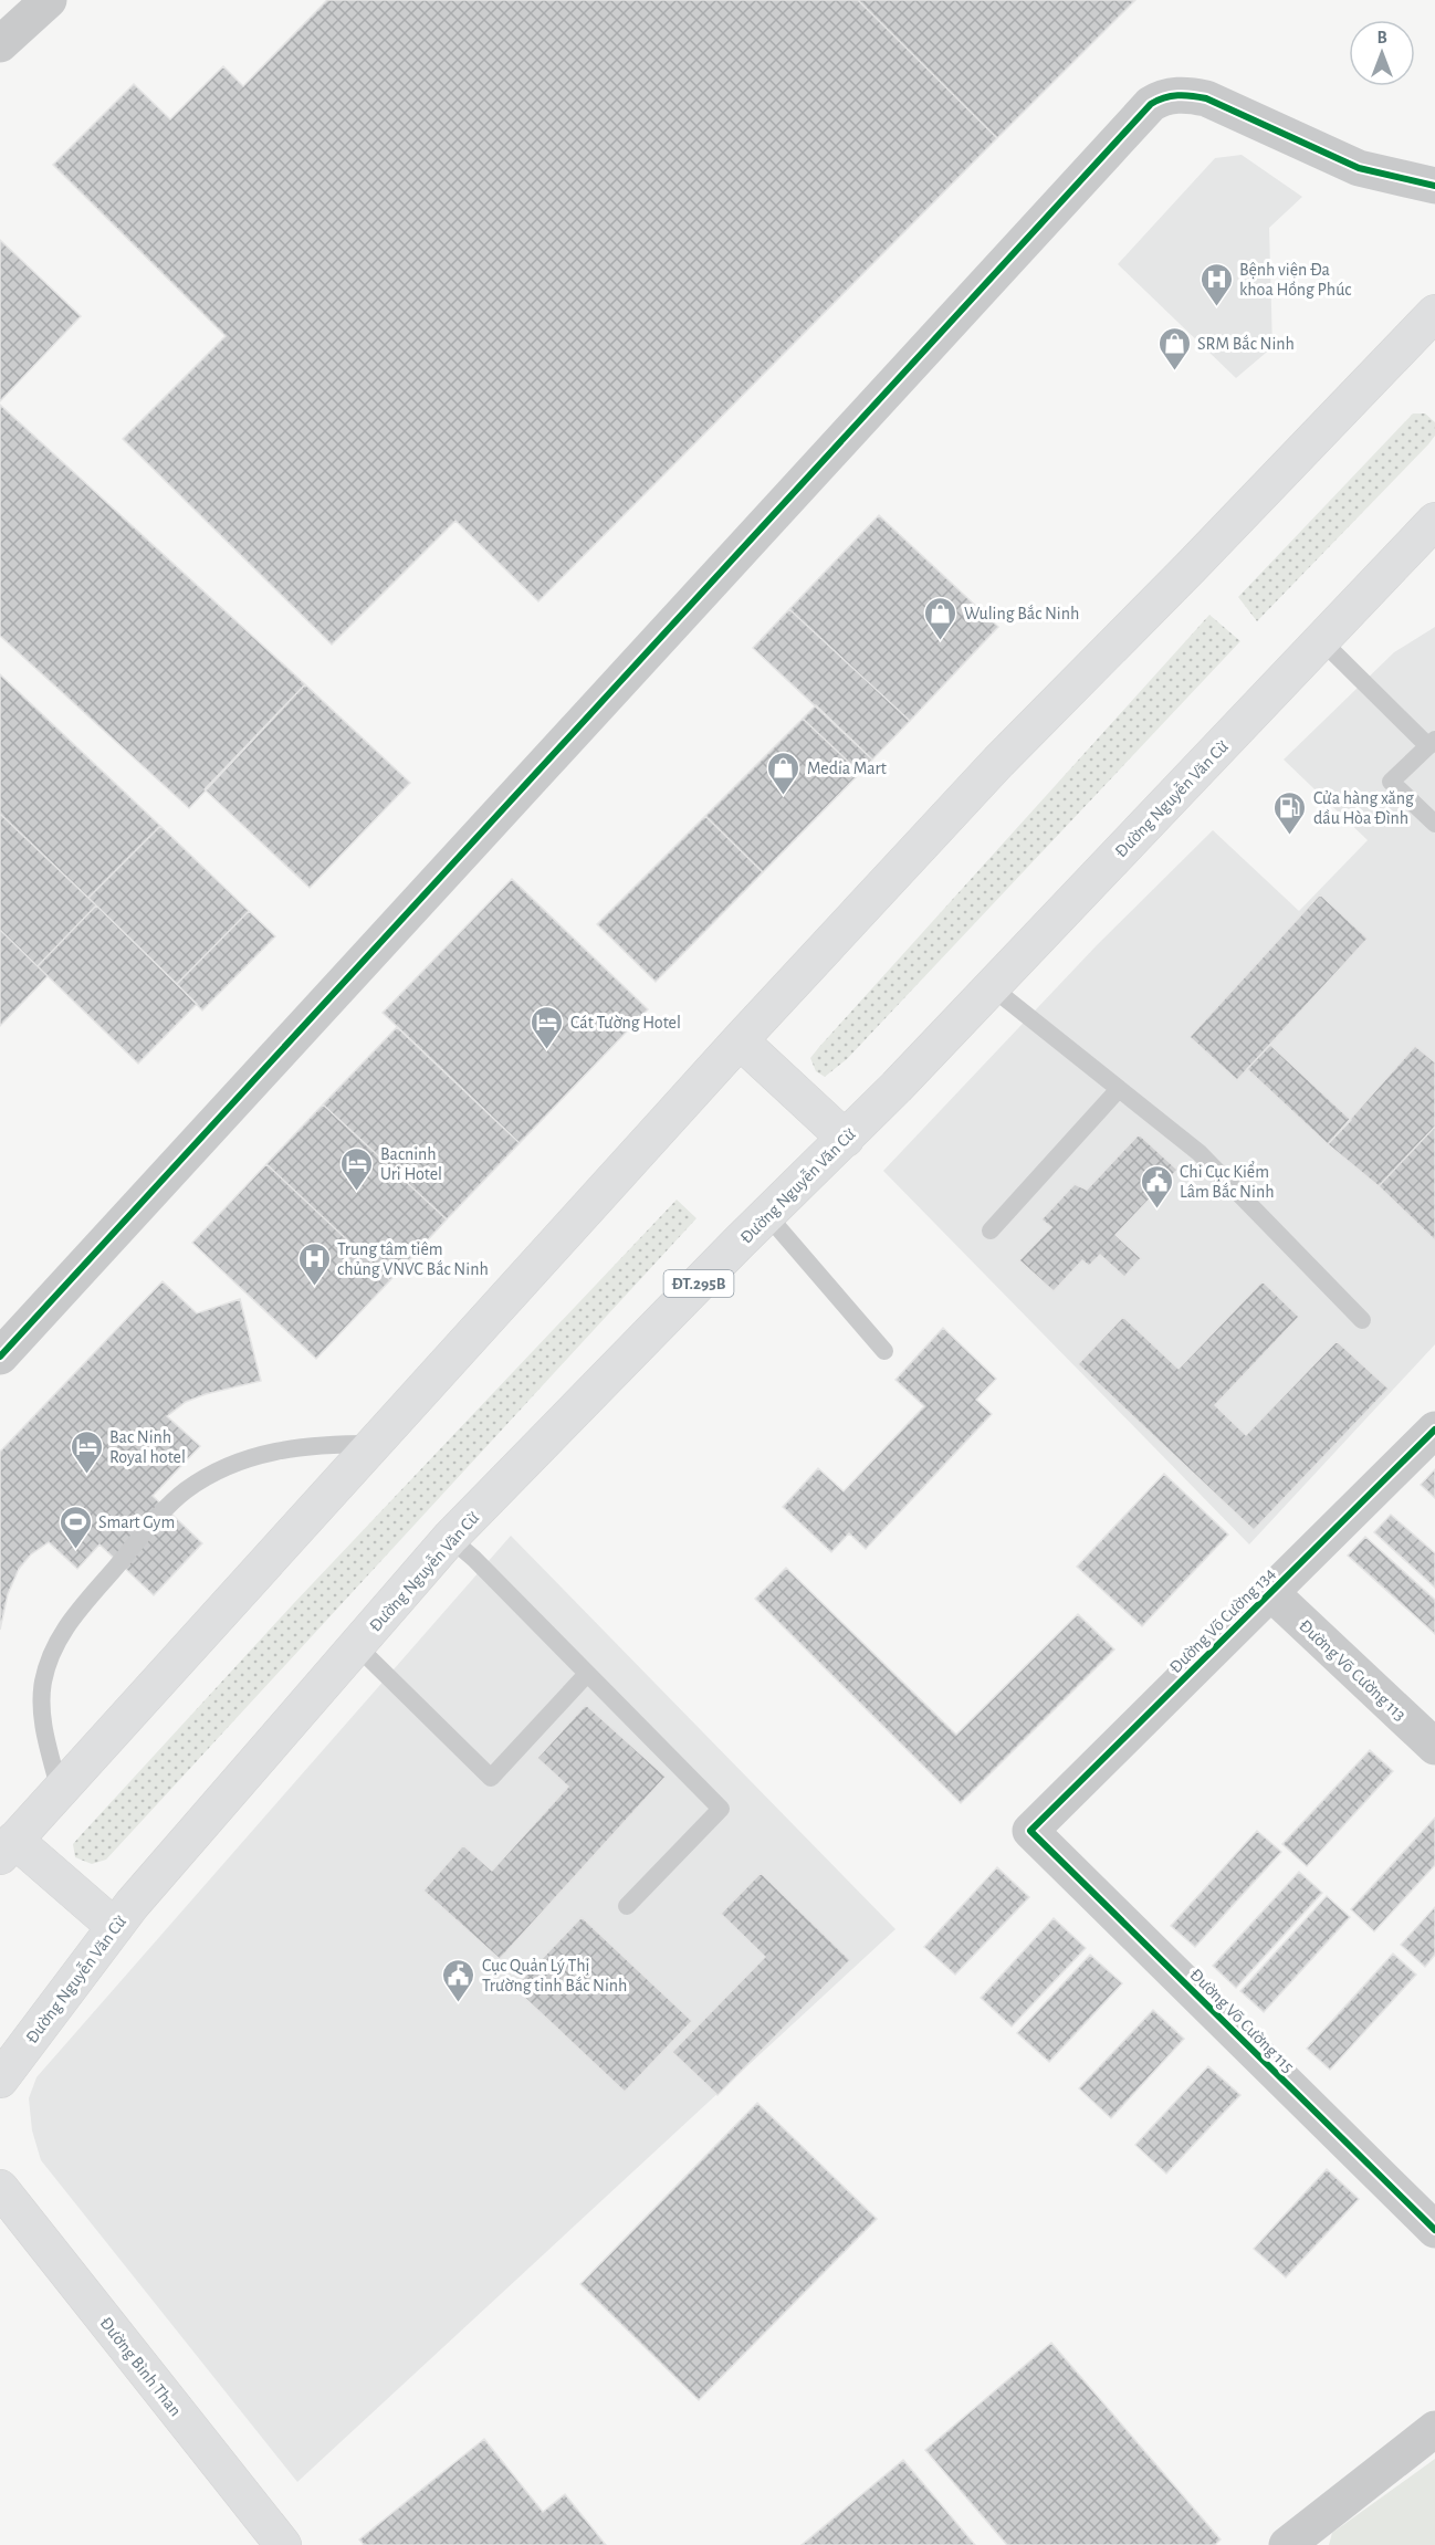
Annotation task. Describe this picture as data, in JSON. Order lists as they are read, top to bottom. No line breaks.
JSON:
{"streets":{"main road":["Đường Nguyễn Văn Cừ","ĐT.295B","Đường Bình Than"],"street":["Đường Võ Cường 134","Đường Võ Cường 113","Đường Võ Cường 115"]},"crossings":[["Đường Võ Cường 134","Đường Võ Cường 113"],["Đường Võ Cường 134","Đường Võ Cường 115"]],"places":{"hospital":["Bệnh viện Đa khoa Hồng Phúc","Trung tâm tiêm chủng VNVC Bắc Ninh"],"shop":["SRM Bắc Ninh","Wuling Bắc Ninh","Media Mart"],"fuel station":["Cửa hàng xăng dầu Hòa Đình"],"hotel":["Cát Tường Hotel","Bacninh Uri Hotel","Bac Ninh Royal hotel"],"public building":["Chi Cục Kiểm Lâm Bắc Ninh","Cục Quản Lý Thị Trường tỉnh Bắc Ninh"],"sports":["Smart Gym"]},"north":"top"}
